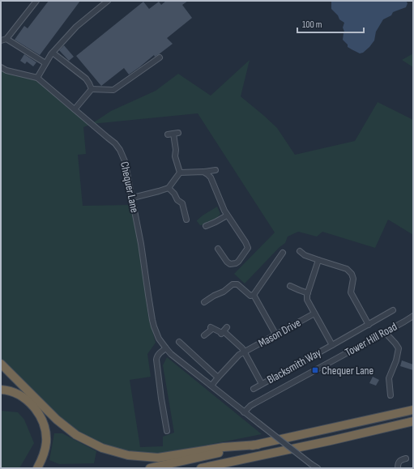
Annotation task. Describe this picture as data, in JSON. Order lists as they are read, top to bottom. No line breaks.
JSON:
{"streets":{"street":["Chequer Lane","Mason Drive","Tower Hill Road","Blacksmith Way"]},"crossings":[["Chequer Lane","Mason Drive"],["Chequer Lane","Tower Hill Road"],["Mason Drive","Blacksmith Way"]],"places":{"transit":["Chequer Lane"]},"scale_bar":"100 m"}
